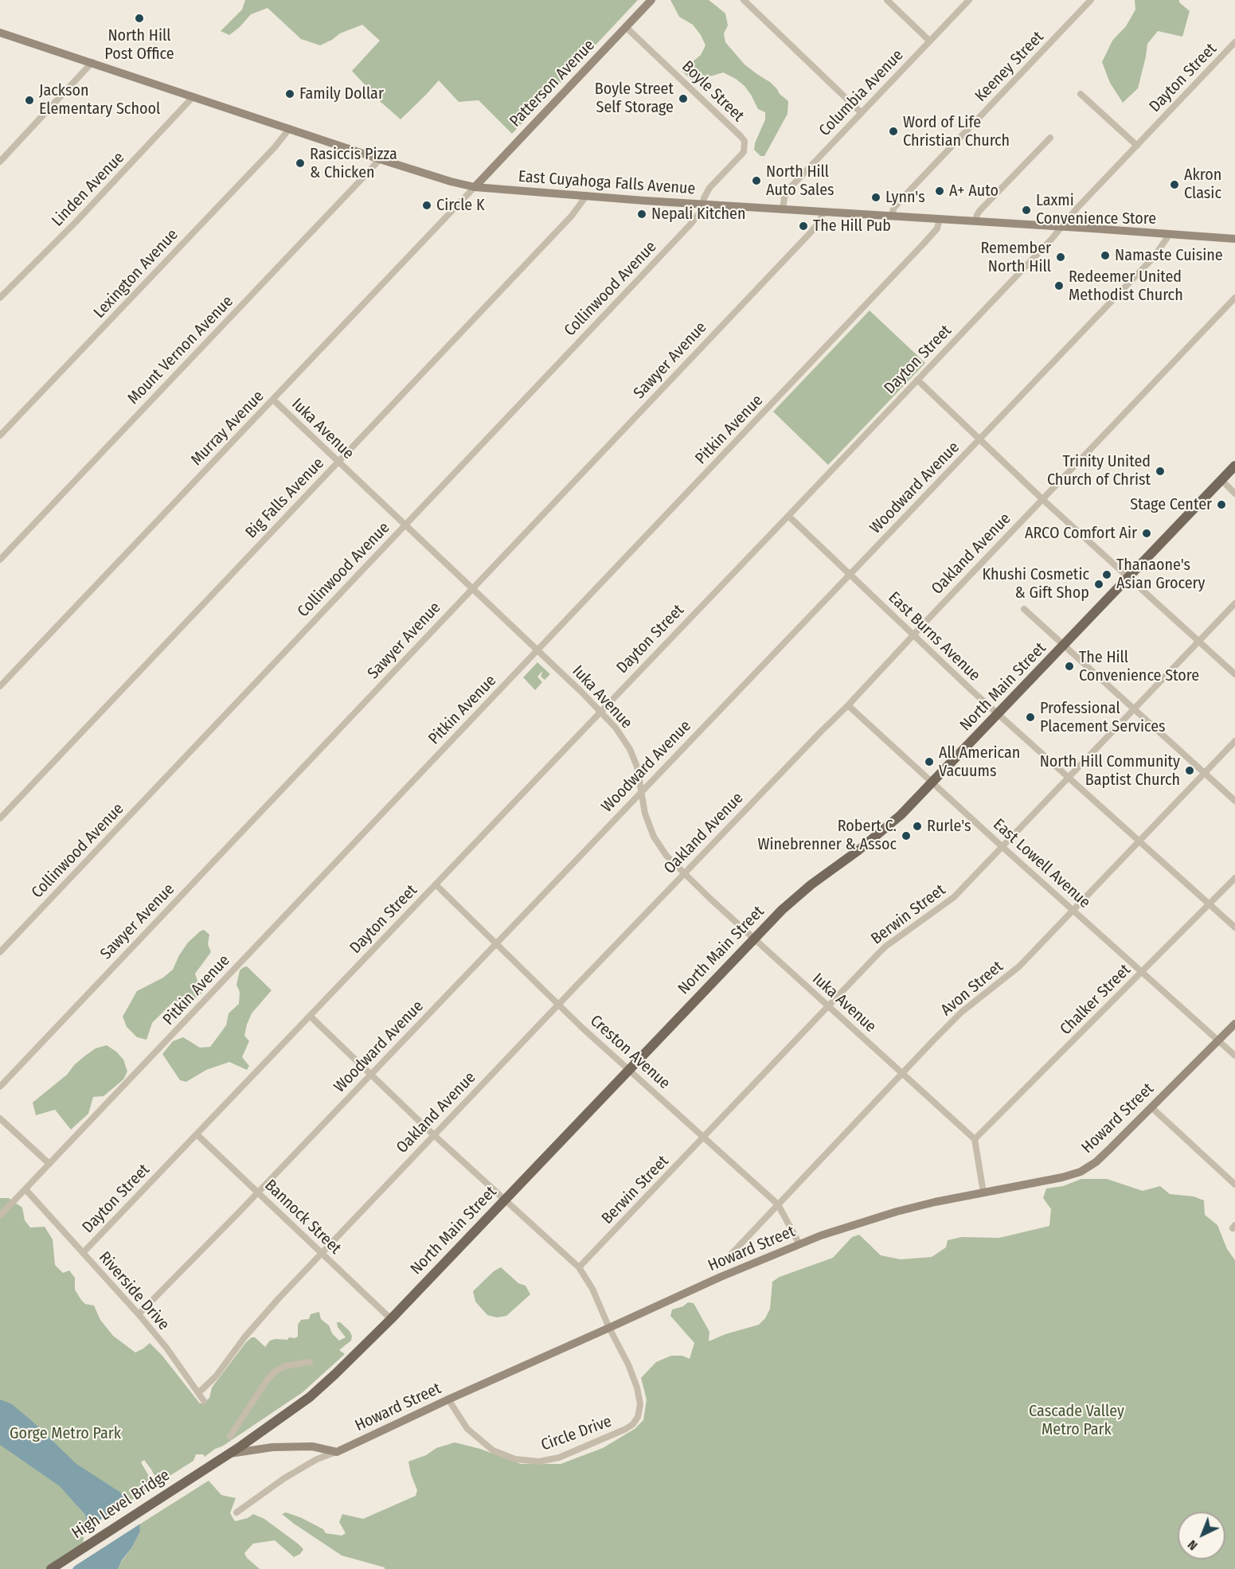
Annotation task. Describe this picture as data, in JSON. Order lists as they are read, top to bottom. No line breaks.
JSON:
{"streets":{"main road":["North Main Street","High Level Bridge"],"street":["Keeney Street","Dayton Street","Patterson Avenue","Boyle Street","Columbia Avenue","East Cuyahoga Falls Avenue","Linden Avenue","Lexington Avenue","Collinwood Avenue","Mount Vernon Avenue","Sawyer Avenue","Murray Avenue","Iuka Avenue","Pitkin Avenue","Woodward Avenue","Big Falls Avenue","Oakland Avenue","East Burns Avenue","East Lowell Avenue","Berwin Street","Avon Street","Chalker Street","Creston Avenue","Howard Street","Bannock Street","Riverside Drive","Circle Drive"]},"crossings":[["Keeney Street","East Cuyahoga Falls Avenue"],["Dayton Street","East Cuyahoga Falls Avenue"],["Dayton Street","Iuka Avenue"],["Dayton Street","East Burns Avenue"],["Dayton Street","Creston Avenue"],["Dayton Street","Bannock Street"],["Dayton Street","Riverside Drive"],["Dayton Street","Circle Drive"],["Patterson Avenue","Boyle Street"],["Patterson Avenue","East Cuyahoga Falls Avenue"],["Patterson Avenue","Murray Avenue"],["Boyle Street","East Cuyahoga Falls Avenue"],["Boyle Street","Collinwood Avenue"],["Columbia Avenue","East Cuyahoga Falls Avenue"],["East Cuyahoga Falls Avenue","Linden Avenue"],["East Cuyahoga Falls Avenue","Lexington Avenue"],["East Cuyahoga Falls Avenue","Collinwood Avenue"],["East Cuyahoga Falls Avenue","Mount Vernon Avenue"],["East Cuyahoga Falls Avenue","Sawyer Avenue"],["East Cuyahoga Falls Avenue","Murray Avenue"],["East Cuyahoga Falls Avenue","Pitkin Avenue"],["East Cuyahoga Falls Avenue","Woodward Avenue"],["East Cuyahoga Falls Avenue","Big Falls Avenue"],["Collinwood Avenue","Iuka Avenue"],["Sawyer Avenue","Iuka Avenue"],["Murray Avenue","Iuka Avenue"],["Iuka Avenue","Pitkin Avenue"],["Iuka Avenue","Woodward Avenue"],["Iuka Avenue","Big Falls Avenue"],["Iuka Avenue","Oakland Avenue"],["Iuka Avenue","North Main Street"],["Iuka Avenue","Berwin Street"],["Iuka Avenue","Avon Street"],["Iuka Avenue","Chalker Street"],["Pitkin Avenue","Riverside Drive"],["Woodward Avenue","East Burns Avenue"],["Woodward Avenue","Creston Avenue"],["Woodward Avenue","Bannock Street"],["Woodward Avenue","Riverside Drive"],["Woodward Avenue","Circle Drive"],["Oakland Avenue","East Burns Avenue"],["Oakland Avenue","East Lowell Avenue"],["Oakland Avenue","Creston Avenue"],["Oakland Avenue","Bannock Street"],["Oakland Avenue","Riverside Drive"],["Oakland Avenue","Circle Drive"],["East Burns Avenue","North Main Street"],["East Burns Avenue","Berwin Street"],["East Burns Avenue","Avon Street"],["East Burns Avenue","Chalker Street"],["North Main Street","East Lowell Avenue"],["North Main Street","Creston Avenue"],["North Main Street","Bannock Street"],["North Main Street","Circle Drive"],["North Main Street","High Level Bridge"],["East Lowell Avenue","Berwin Street"],["East Lowell Avenue","Avon Street"],["East Lowell Avenue","Chalker Street"],["East Lowell Avenue","Howard Street"],["Berwin Street","Creston Avenue"],["Berwin Street","Circle Drive"],["Avon Street","Creston Avenue"],["Creston Avenue","Howard Street"],["Howard Street","Circle Drive"]],"parks":["Cascade Valley Metro Park","Gorge Metro Park"],"places":["North Hill Post Office","Family Dollar","Boyle Street Self Storage","Jackson Elementary School","Word of Life Christian Church","Rasiccis Pizza & Chicken","North Hill Auto Sales","Akron Clasic","A+ Auto","Lynn's","Circle K","Laxmi Convenience Store","Nepali Kitchen","The Hill Pub","Namaste Cuisine","Remember North Hill","Redeemer United Methodist Church","Trinity United Church of Christ","Stage Center","ARCO Comfort Air","Thanaone's Asian Grocery","Khushi Cosmetic & Gift Shop","The Hill Convenience Store","Professional Placement Services","All American Vacuums","North Hill Community Baptist Church","Rurle's","Robert C. Winebrenner & Assoc"],"north":"bottom left"}
